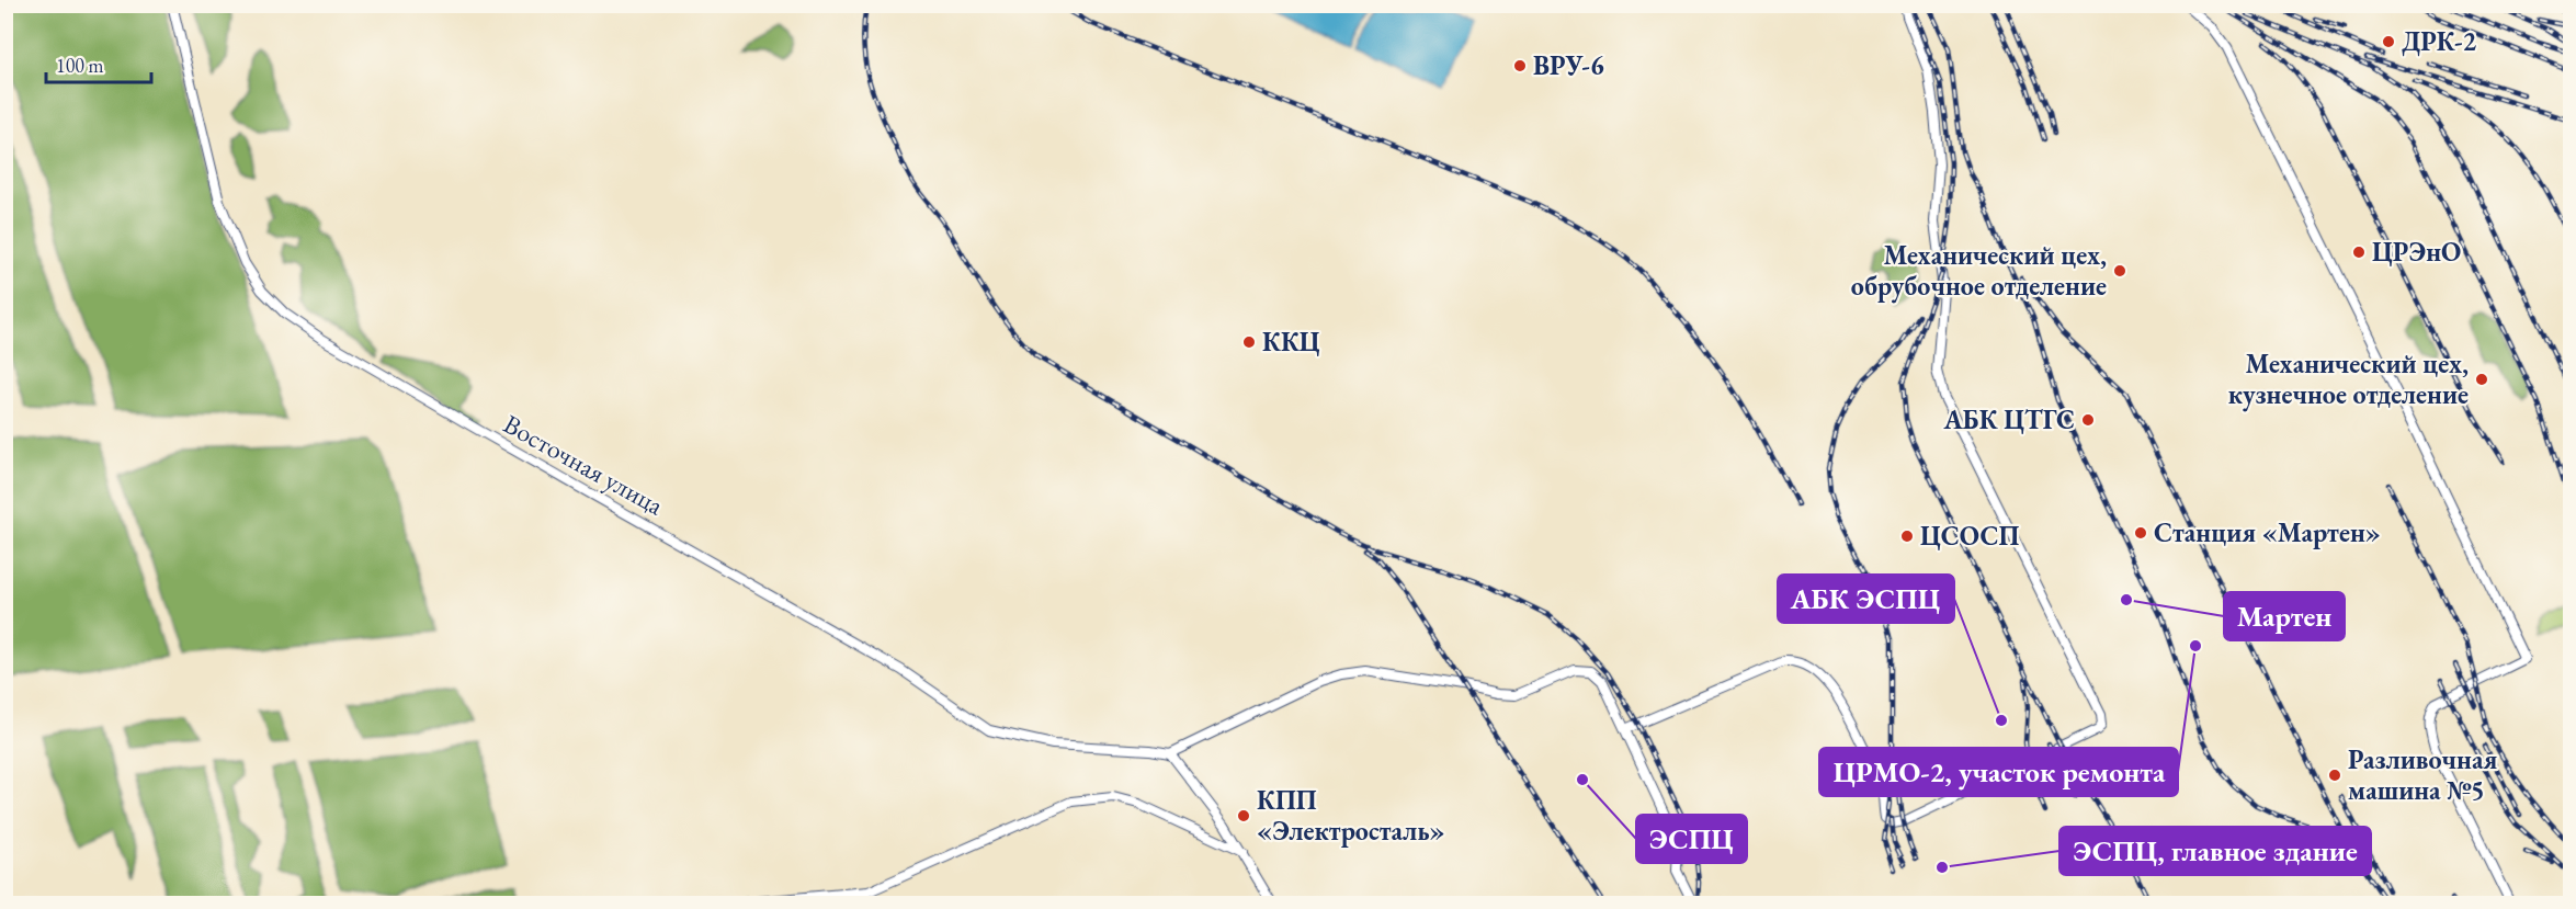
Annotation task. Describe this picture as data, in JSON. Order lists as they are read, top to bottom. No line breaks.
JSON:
{"streets":{"street":["Восточная улица"]},"places":["ДРК-2","ВРУ-6","ЦРЭнО","Механический цех, обрубочное отделение","ККЦ","Механический цех, кузнечное отделение","АБК ЦТГС","Станция «Мартен»","ЦСОСП","Мартен","ЦРМО-2, участок ремонта","АБК ЭСПЦ","Разливочная машина №5","ЭСПЦ","КПП «Электросталь»","ЭСПЦ, главное здание"],"scale_bar":"100 m"}
